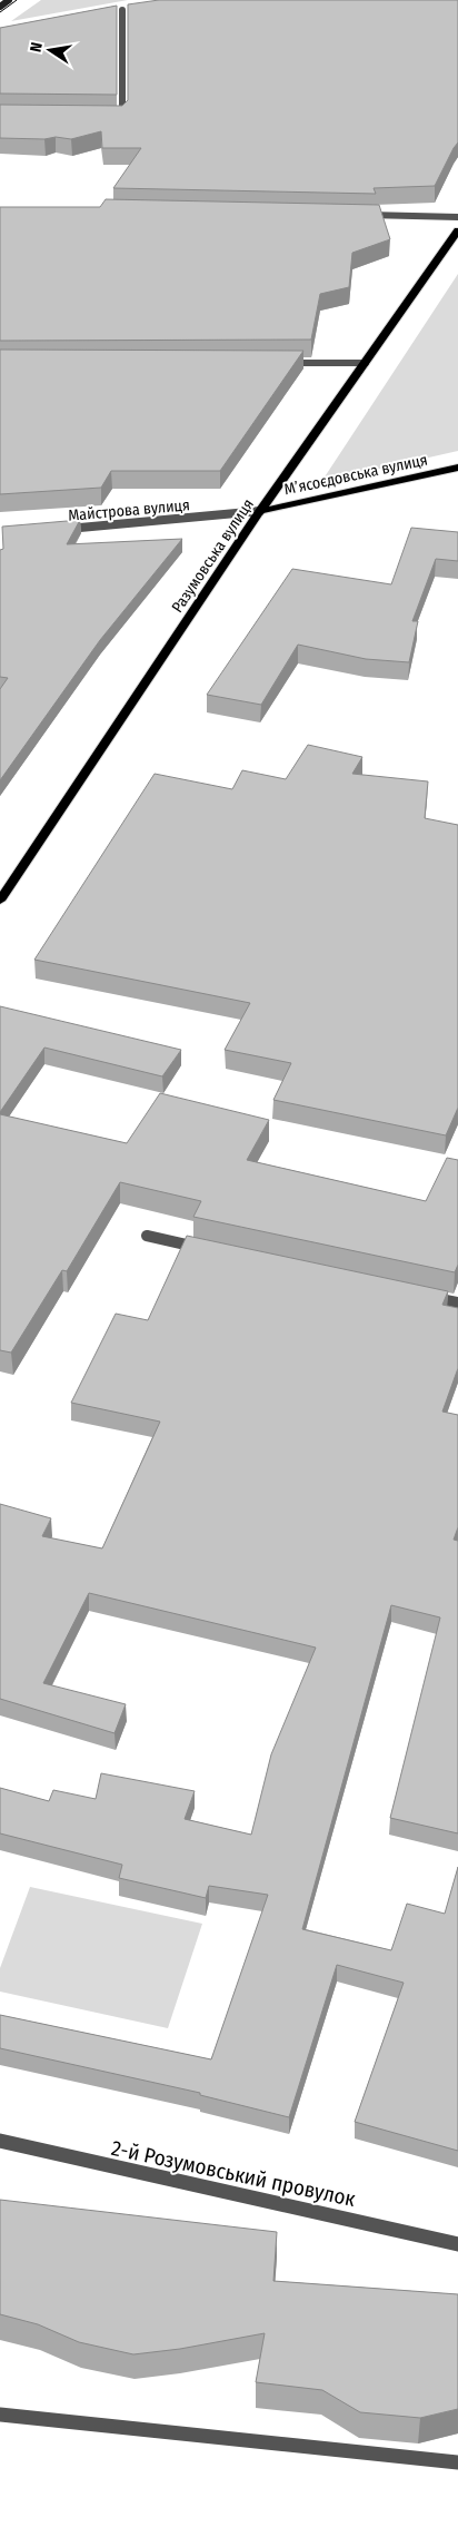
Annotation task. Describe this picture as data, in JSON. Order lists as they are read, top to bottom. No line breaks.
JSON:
{"streets":{"main road":["Мʼясоєдовська вулиця","Разумовська вулиця"],"street":["Майстрова вулиця","2-й Розумовський провулок"]},"crossings":[["Мʼясоєдовська вулиця","Майстрова вулиця"],["Мʼясоєдовська вулиця","Разумовська вулиця"],["Майстрова вулиця","Разумовська вулиця"]],"north":"left"}
